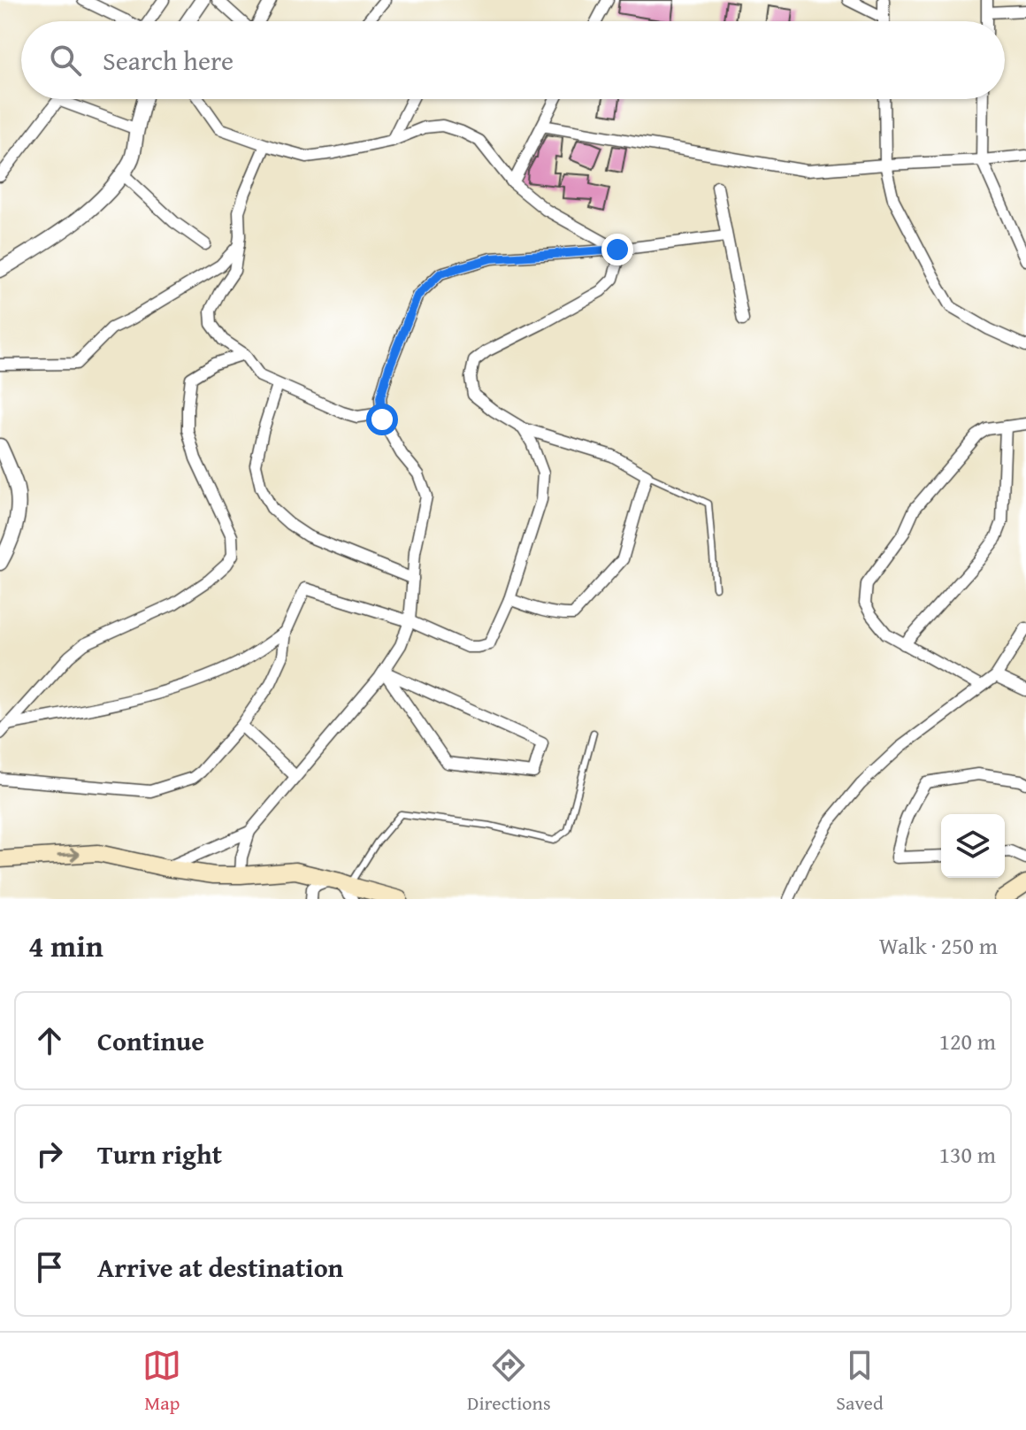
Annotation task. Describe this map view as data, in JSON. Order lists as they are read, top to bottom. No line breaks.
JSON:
{"page":{"search":"Search here","heading":["4 min","Walk · 250 m"],"list":[["Continue","120 m"],["Turn right","130 m"],"Arrive at destination"],"nav":["Map","Directions","Saved"]}}
